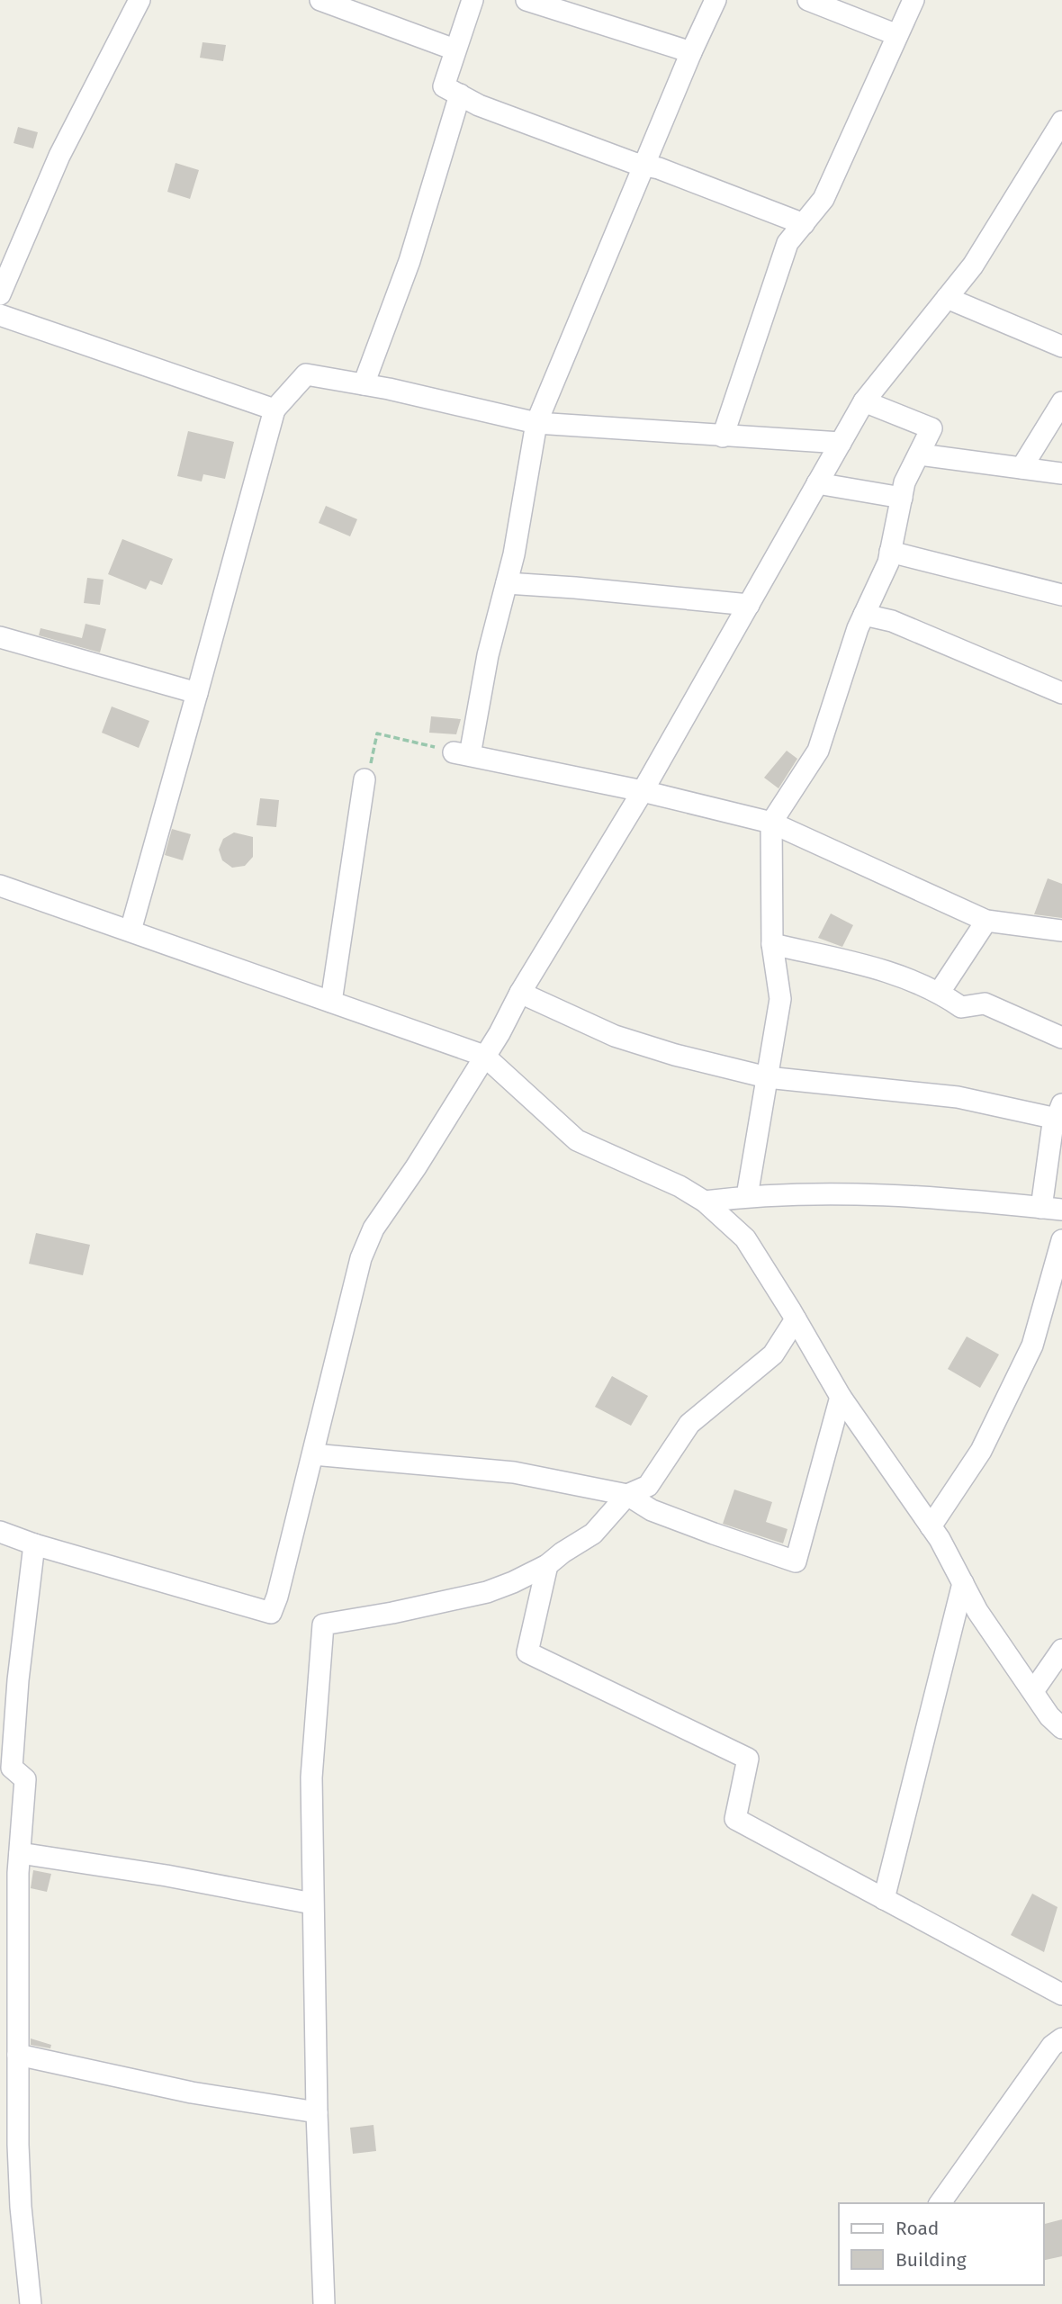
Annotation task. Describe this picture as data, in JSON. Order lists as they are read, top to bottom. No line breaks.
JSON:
{"legend":["Road","Building"]}
